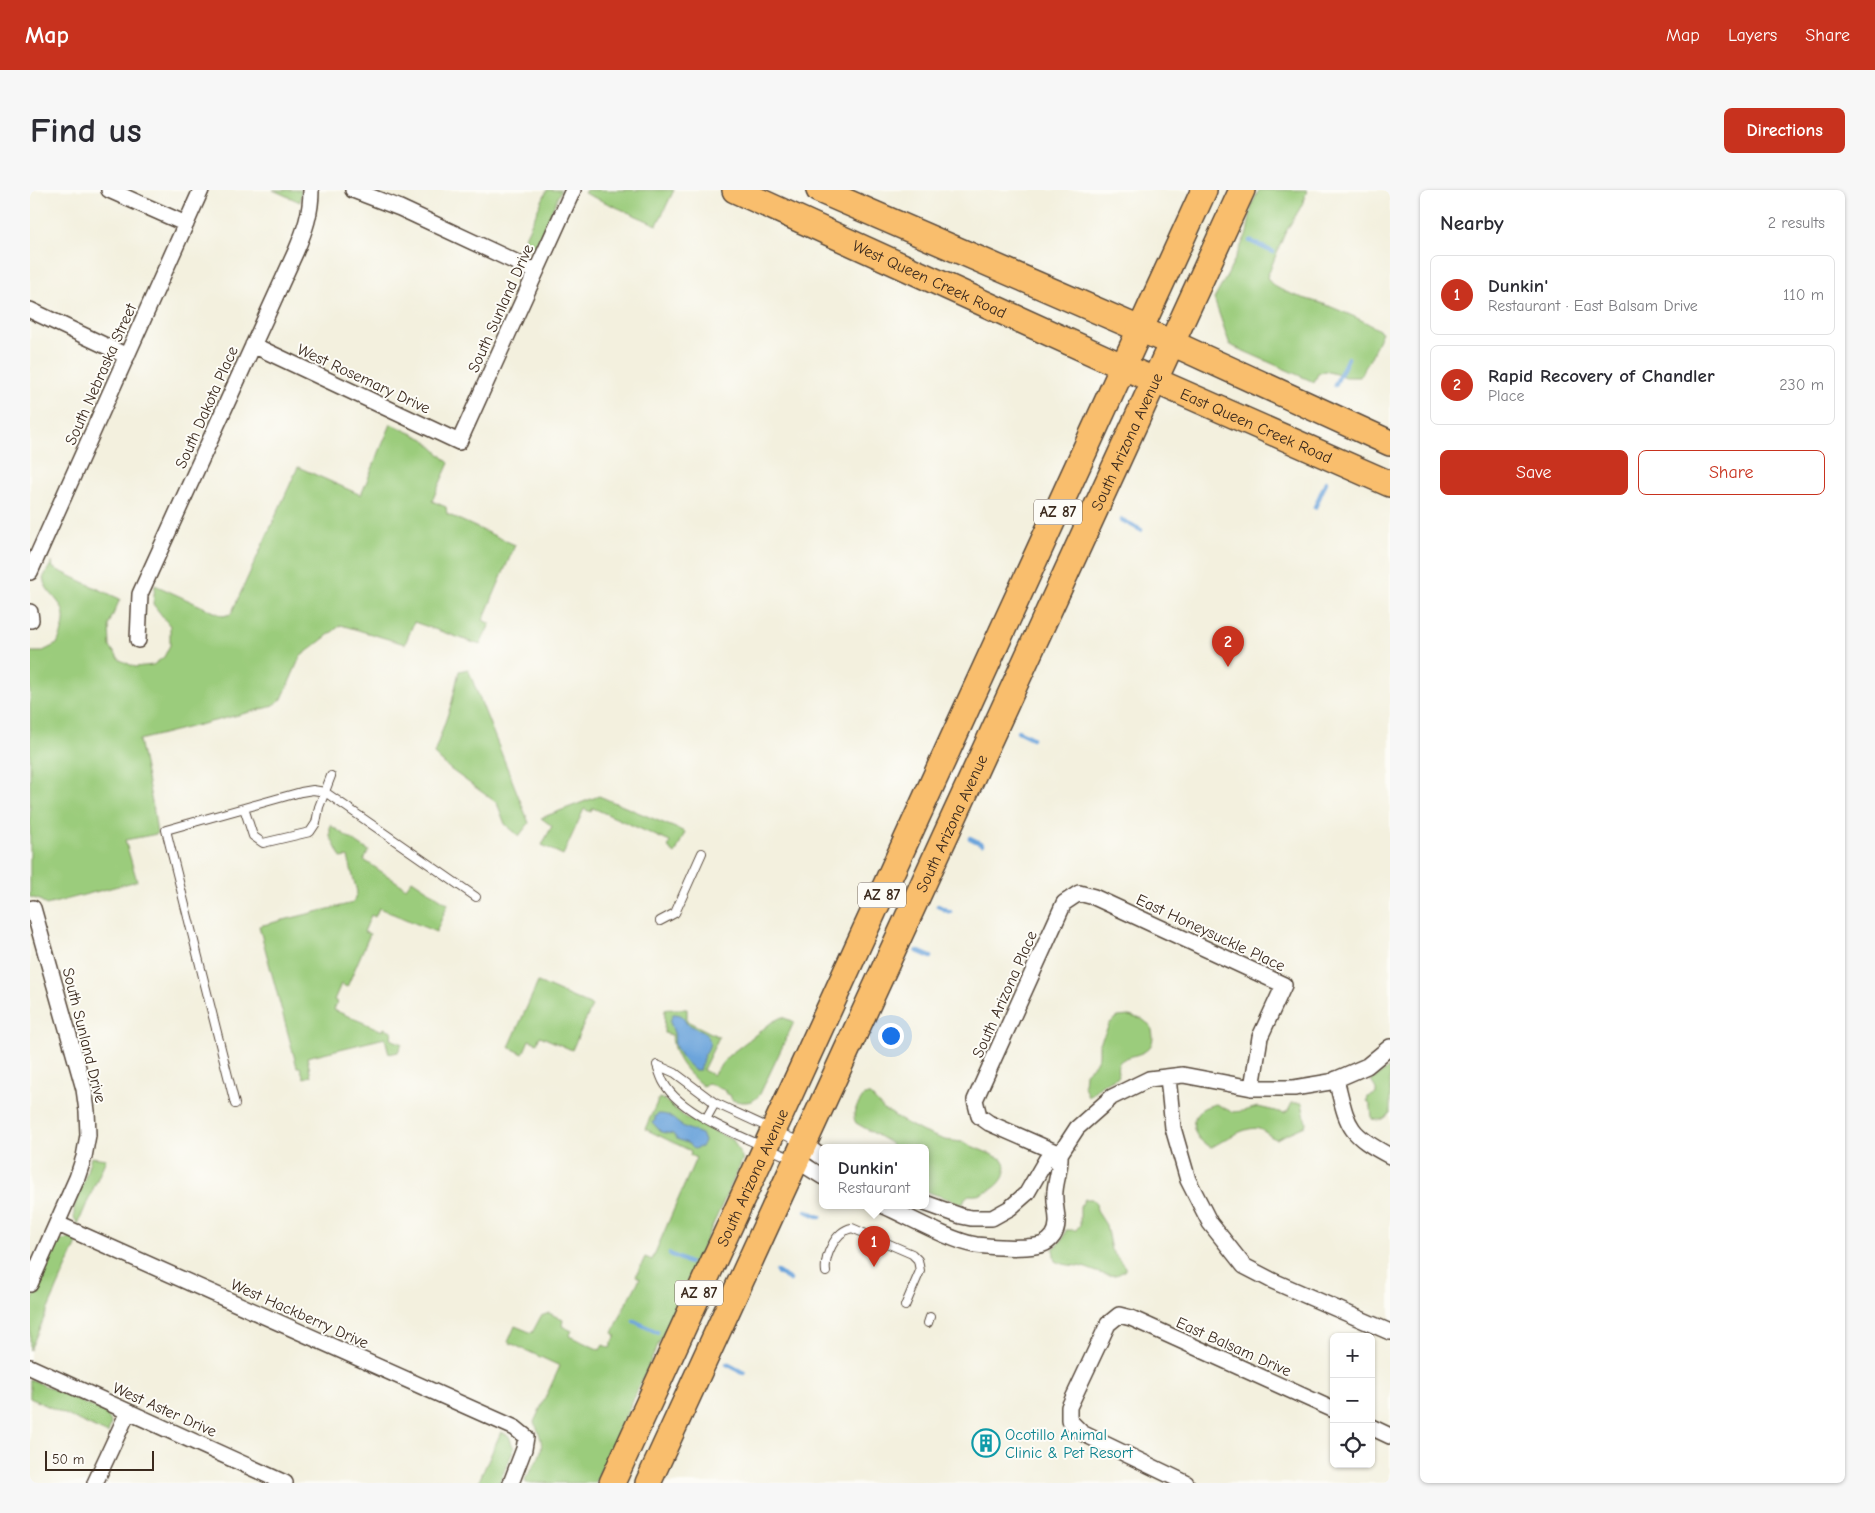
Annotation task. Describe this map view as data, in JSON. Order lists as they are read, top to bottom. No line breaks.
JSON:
{"streets":{"main road":["West Queen Creek Road","East Queen Creek Road","South Arizona Avenue","AZ 87"],"street":["South Sunland Drive","South Nebraska Street","West Rosemary Drive","South Dakota Place","East Honeysuckle Place","South Arizona Place","West Hackberry Drive","East Balsam Drive","West Aster Drive"]},"crossings":[["West Queen Creek Road","East Queen Creek Road"],["West Queen Creek Road","South Arizona Avenue"],["South Sunland Drive","West Rosemary Drive"],["South Sunland Drive","West Hackberry Drive"],["West Rosemary Drive","South Dakota Place"],["East Queen Creek Road","South Arizona Avenue"],["East Honeysuckle Place","South Arizona Place"]],"places":{"building":["Ocotillo Animal Clinic & Pet Resort"]},"scale_bar":"50 m","page":{"header":"Map","nav":["Map","Layers","Share"],"buttons":["Directions",["Save","Share"]],"title":"Find us","heading":["Nearby","2 results"],"list":[{"mark":"1","name":"Dunkin'","note":"Restaurant · East Balsam Drive","value":"110 m"},{"mark":"2","name":"Rapid Recovery of Chandler","note":"Place","value":"230 m"}],"pins":["2","1"],"popup":["Dunkin'","Restaurant"],"map_buttons":["+","−"],"scale":"50 m"}}
